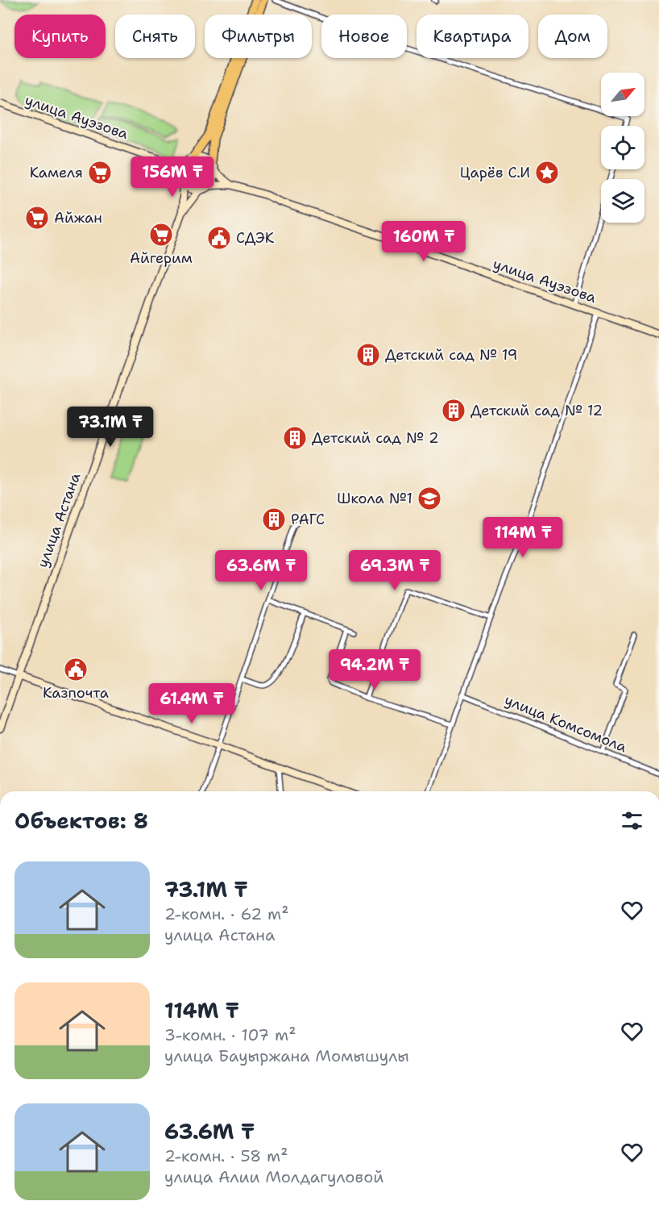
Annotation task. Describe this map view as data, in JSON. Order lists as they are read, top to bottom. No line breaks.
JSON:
{"streets":{"street":["улица Ауэзова","улица Астана","улица Комсомола"]},"places":{"supermarket":["Камеля","Айжан","Айгерим"],"place":["Царёв С.И"],"public building":["СДЭК","Казпочта"],"building":["Детский сад № 19","Детский сад № 12","Детский сад № 2","РАГС"],"school or university":["Школа №1"]},"north":"top right","page":{"chip":["Купить","Снять","Фильтры","Новое","Квартира","Дом"],"price":["156M ₸","160M ₸","73.1M ₸","114M ₸","63.6M ₸","69.3M ₸","94.2M ₸","61.4M ₸"],"heading":"Объектов: 8","list":[{"name":"73.1M ₸","note":"2-комн. · 62 m² · улица Астана"},{"name":"114M ₸","note":"3-комн. · 107 m² · улица Бауыржана Момышулы"},{"name":"63.6M ₸","note":"2-комн. · 58 m² · улица Алии Молдагуловой"}]}}
